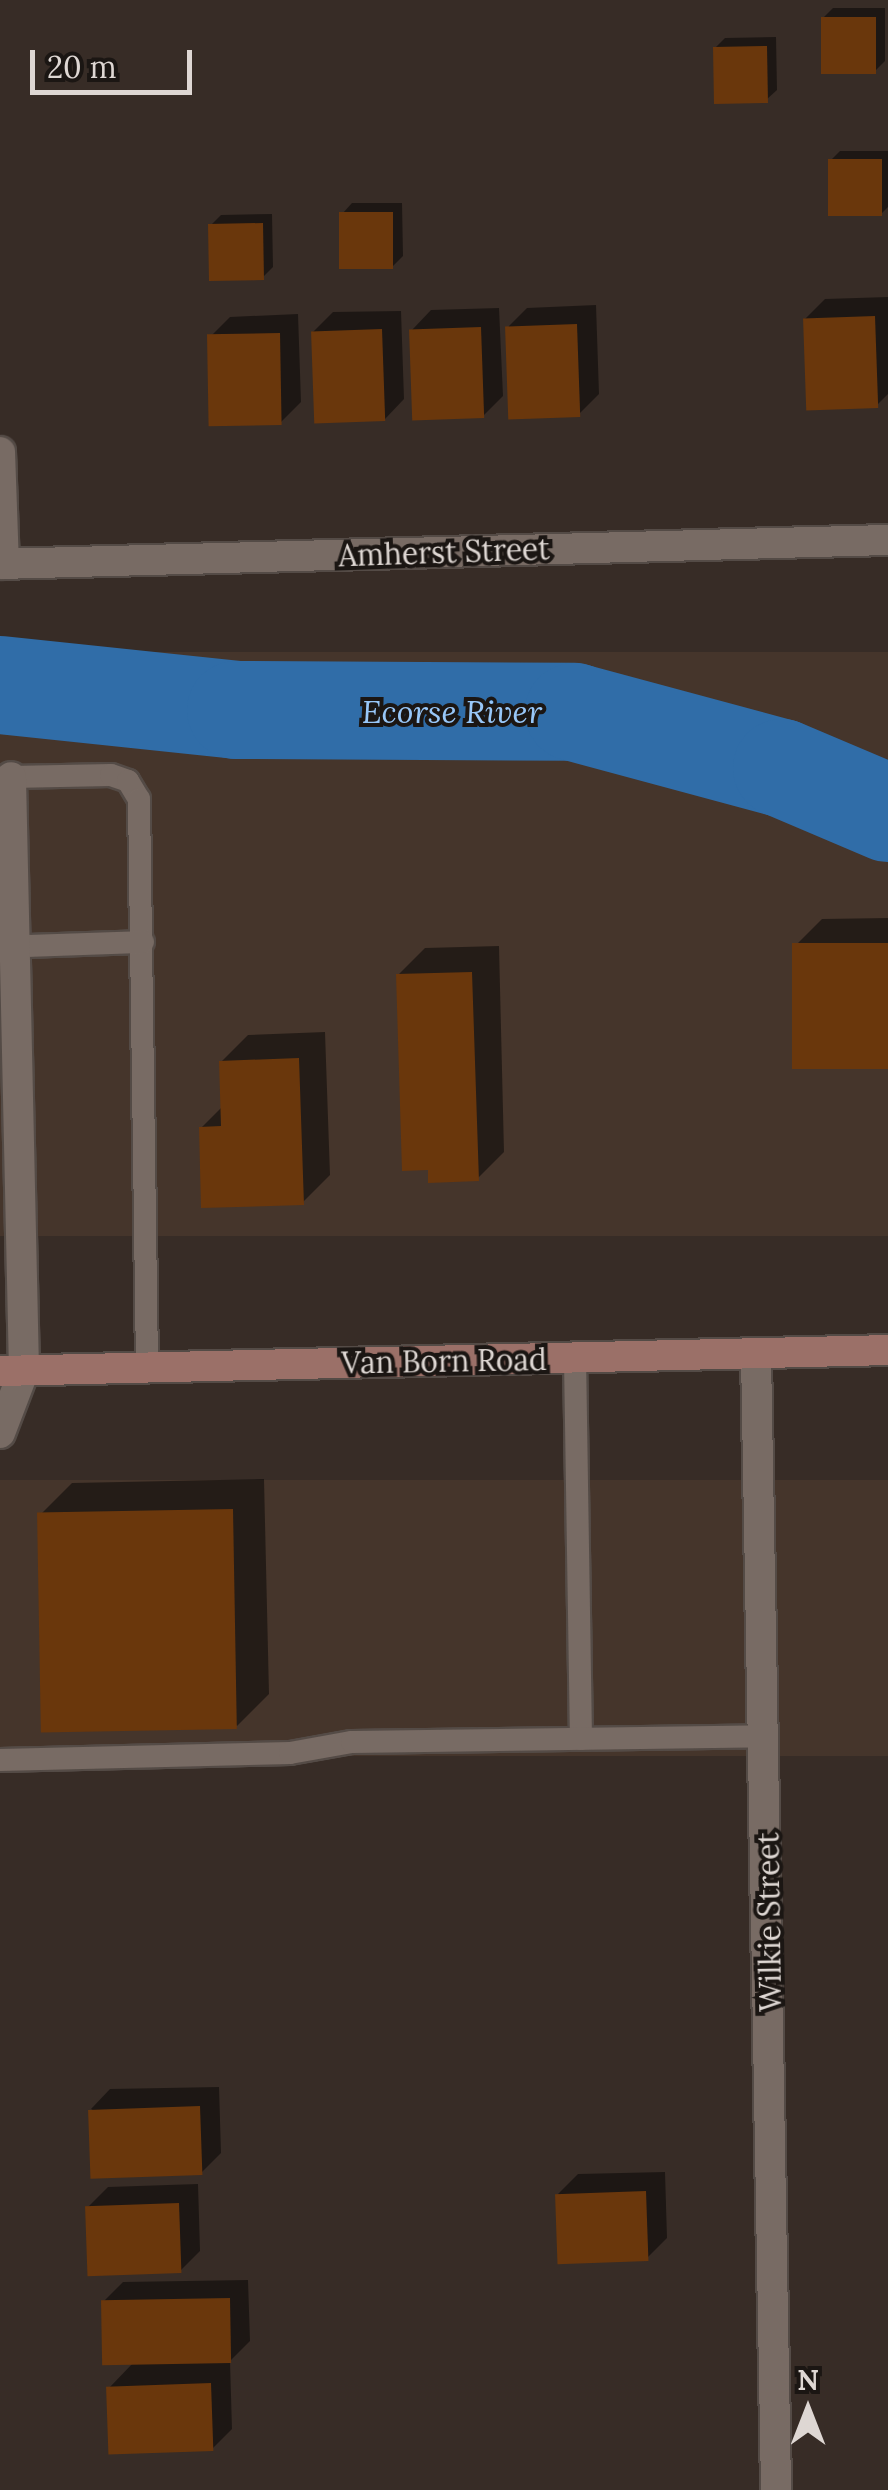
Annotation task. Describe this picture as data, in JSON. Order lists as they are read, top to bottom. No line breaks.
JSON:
{"streets":{"main road":["Van Born Road"],"street":["Amherst Street","Wilkie Street"]},"crossings":[["Van Born Road","Wilkie Street"]],"water":["Ecorse River"],"scale_bar":"20 m","north":"top"}
